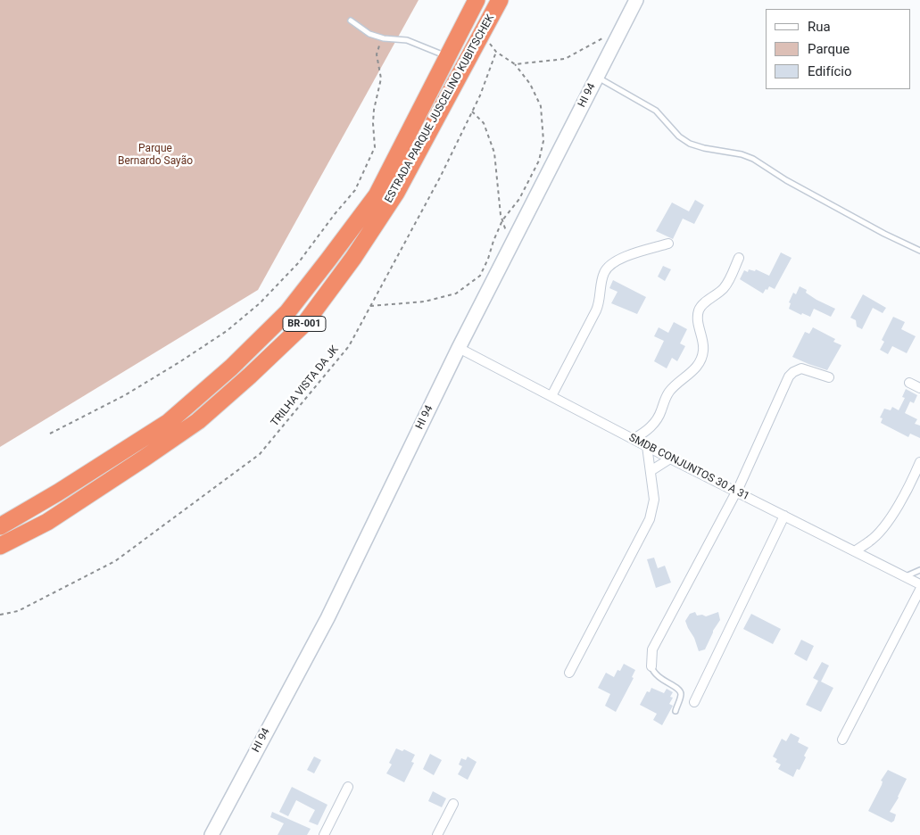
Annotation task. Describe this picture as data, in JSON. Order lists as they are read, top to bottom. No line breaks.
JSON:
{"streets":{"highway":["ESTRADA PARQUE JUSCELINO KUBITSCHEK","BR-001"],"street":["HI 94","SMDB CONJUNTOS 30 A 31"],"path":["TRILHA VISTA DA JK"]},"crossings":[["HI 94","SMDB CONJUNTOS 30 A 31"]],"parks":["Parque Bernardo Sayão"],"legend":["Rua","Parque","Edifício"]}
